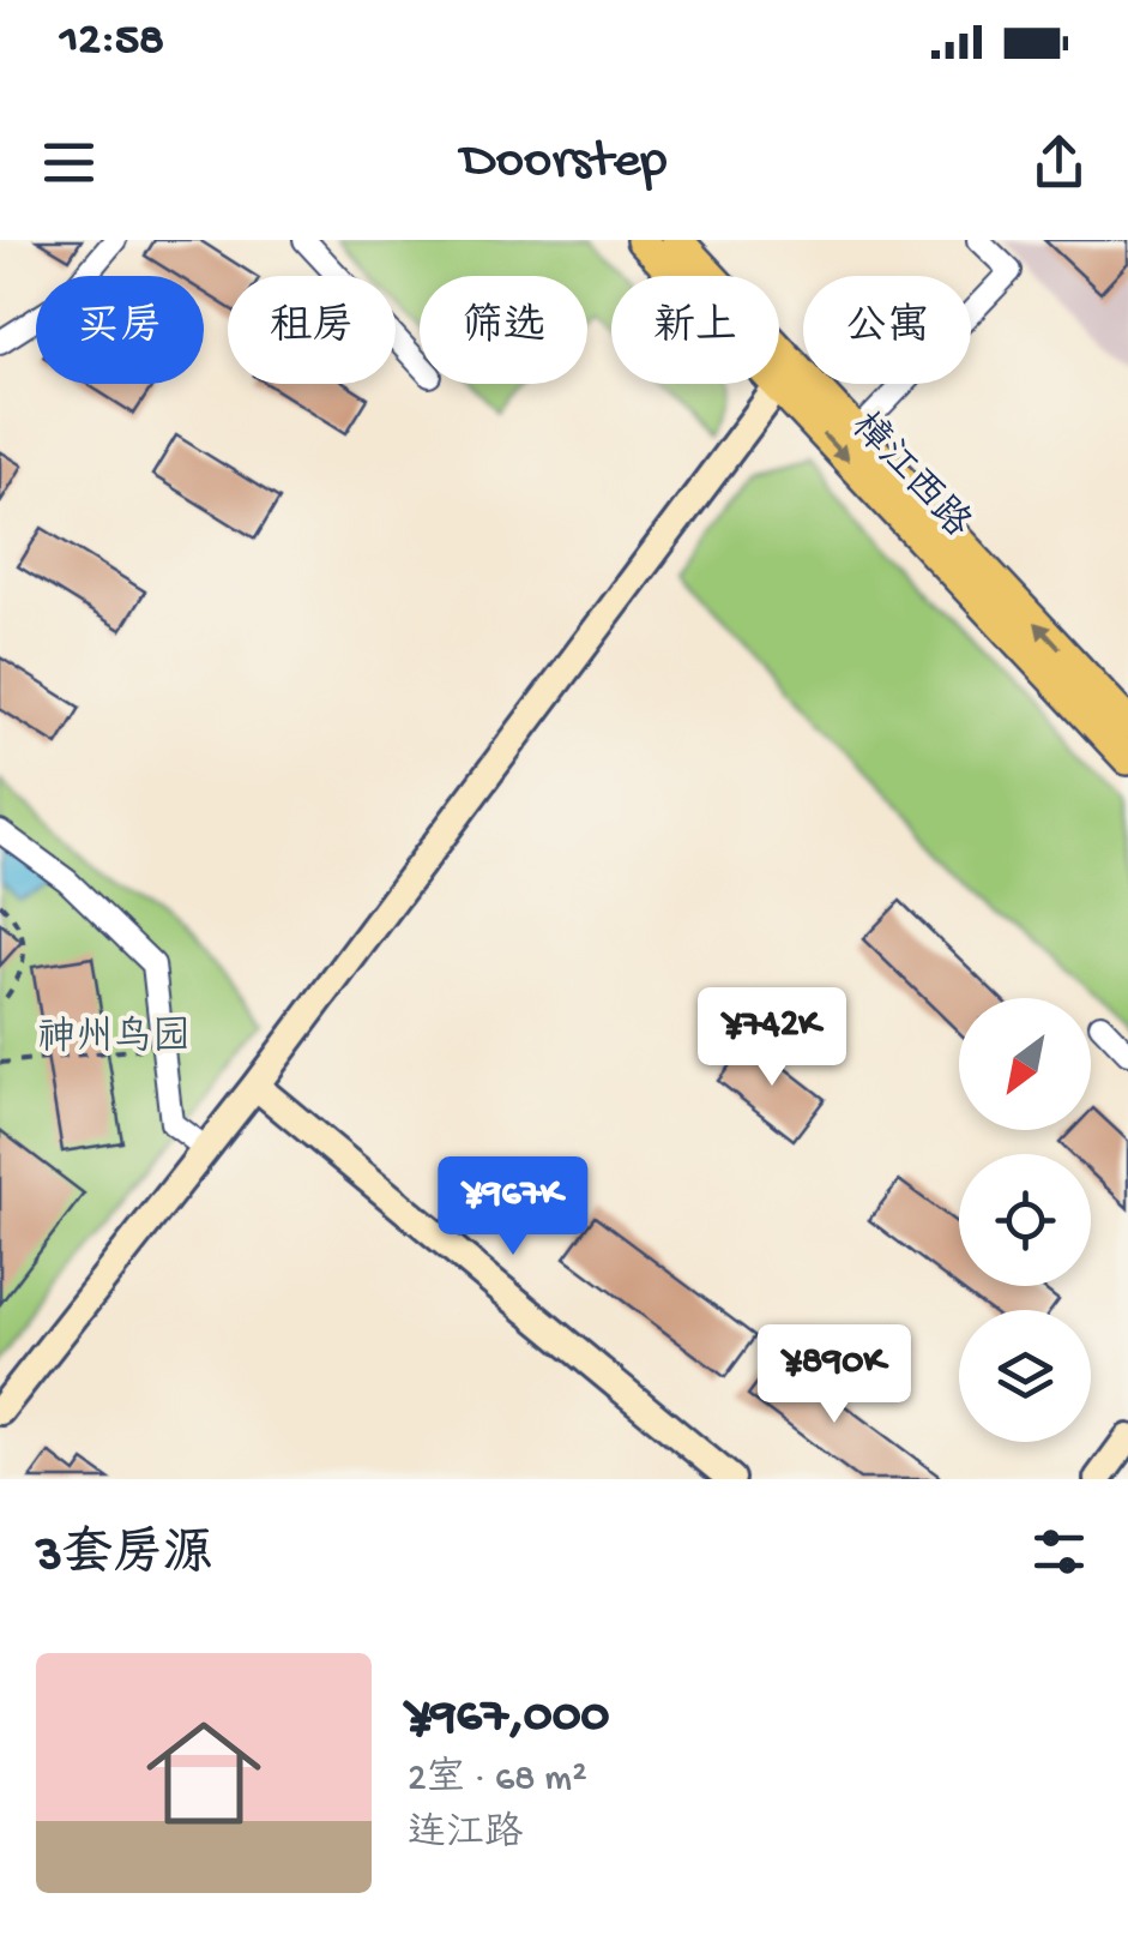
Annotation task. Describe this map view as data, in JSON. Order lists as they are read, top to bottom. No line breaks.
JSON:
{"streets":{"main road":["樟江西路"]},"parks":["神州鸟园"],"north":"bottom left","page":{"status":"12:58","header":"Doorstep","chip":["买房","租房","筛选","新上","公寓"],"price":["¥742K","¥967K","¥890K"],"heading":"3套房源","list":[{"name":"¥967,000","note":"2室 · 68 m² · 连江路"}]}}
